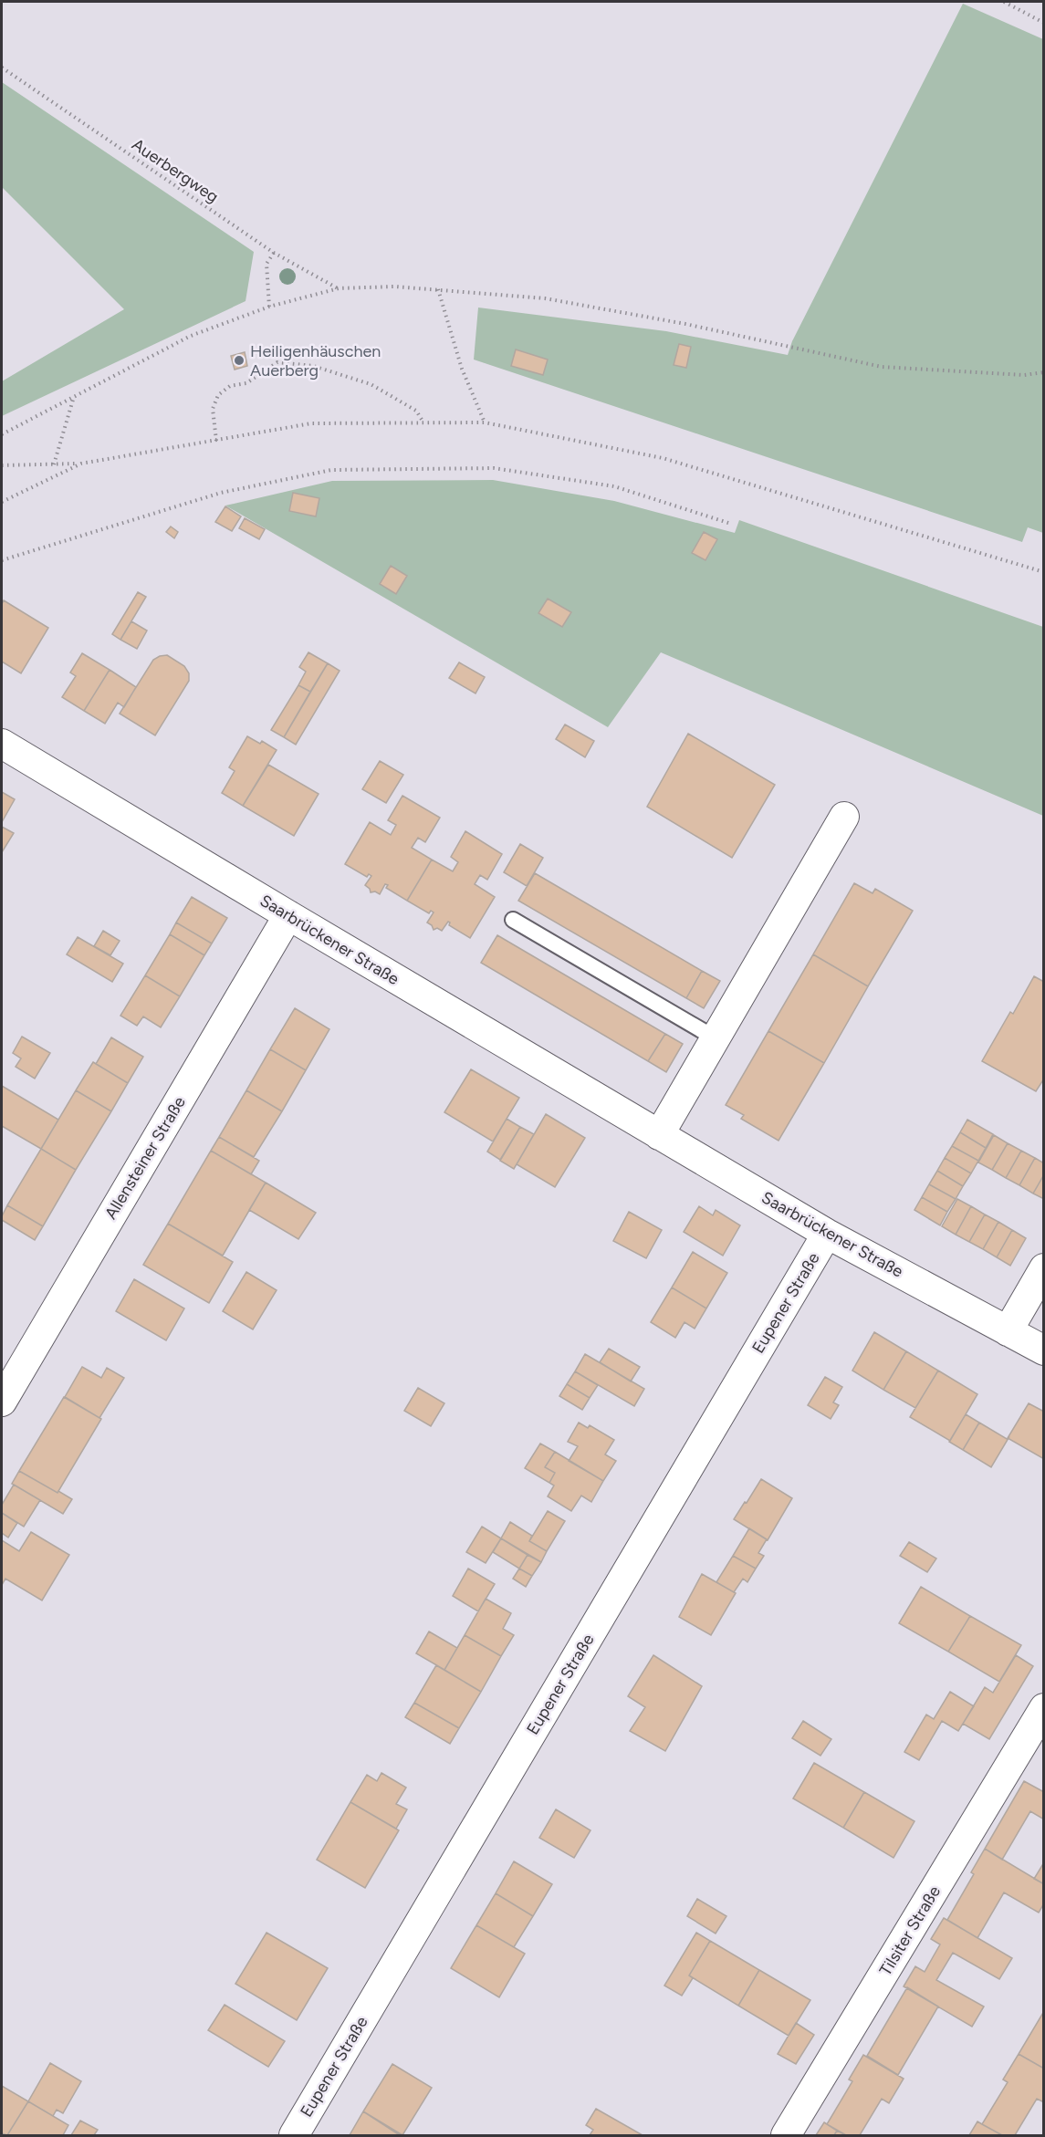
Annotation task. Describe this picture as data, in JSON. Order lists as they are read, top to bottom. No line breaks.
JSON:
{"streets":{"street":["Saarbrückener Straße","Allensteiner Straße","Eupener Straße","Tilsiter Straße"],"path":["Auerbergweg"]},"crossings":[["Saarbrückener Straße","Allensteiner Straße"],["Saarbrückener Straße","Eupener Straße"]],"places":["Heiligenhäuschen Auerberg"]}
